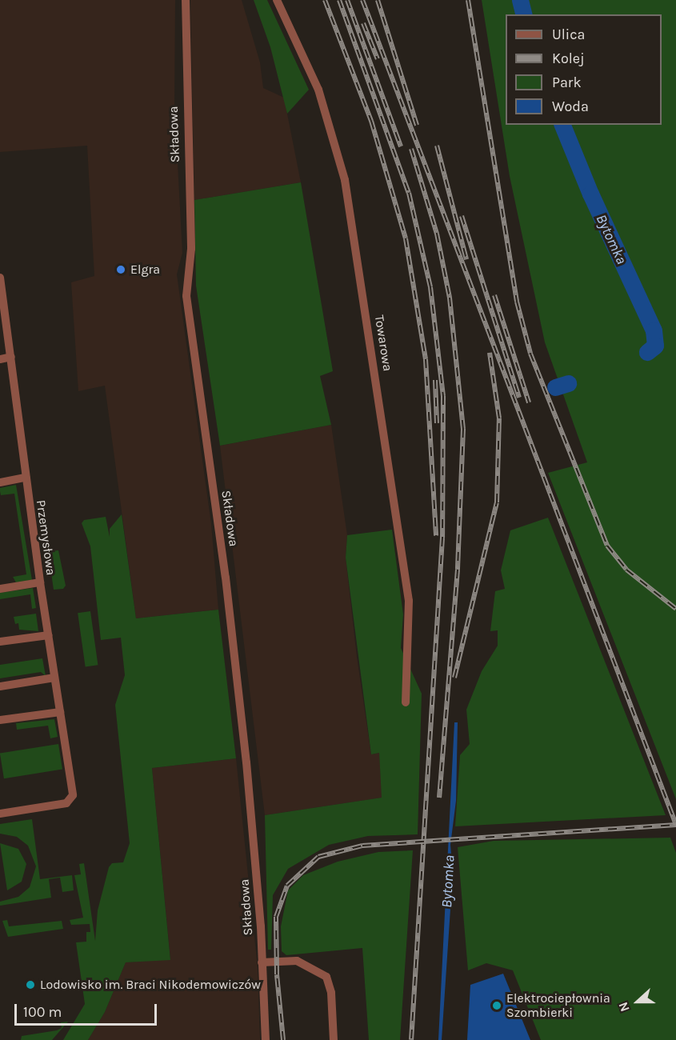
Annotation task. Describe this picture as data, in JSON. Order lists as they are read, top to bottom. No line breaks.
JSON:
{"streets":{"street":["Składowa","Towarowa","Przemysłowa"]},"water":["Bytomka"],"places":["Elgra","Lodowisko im. Braci Nikodemowiczów","Elektrociepłownia Szombierki"],"legend":["Ulica","Kolej","Park","Woda"],"scale_bar":"100 m","north":"left"}
